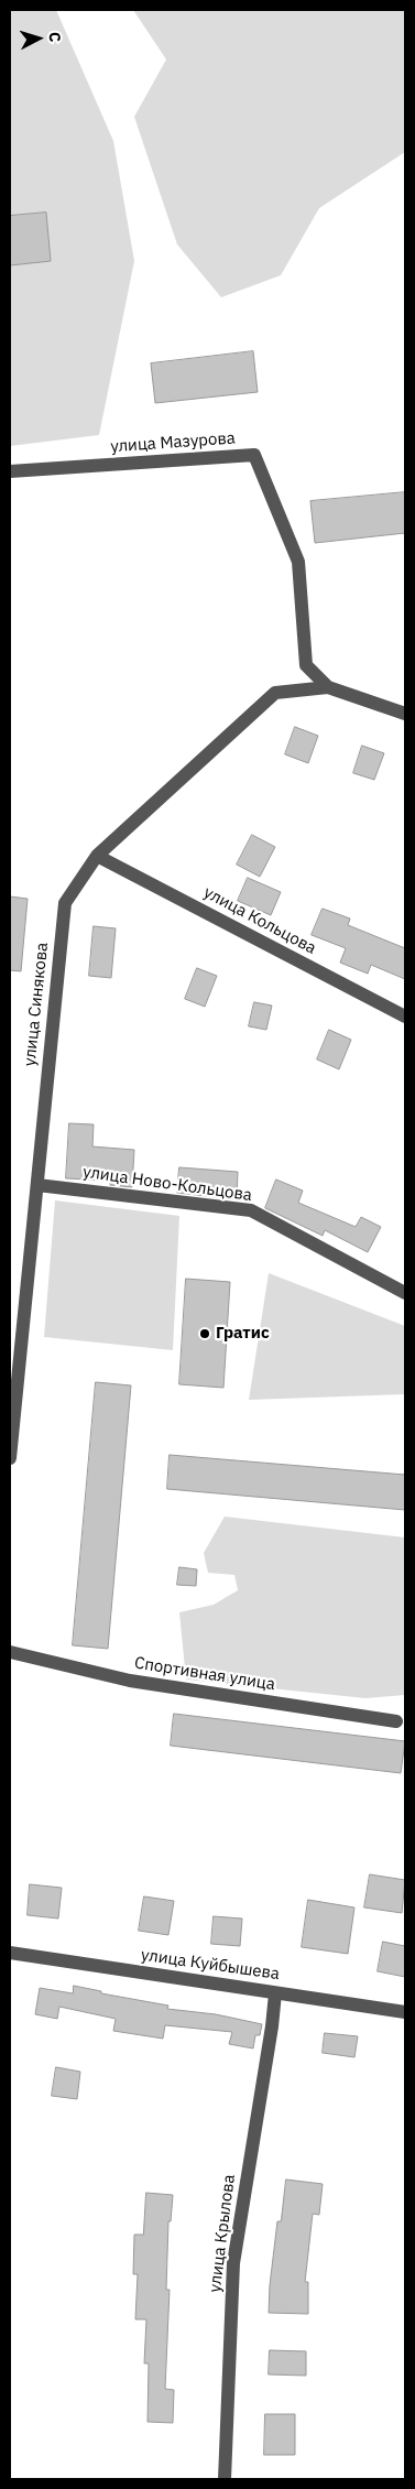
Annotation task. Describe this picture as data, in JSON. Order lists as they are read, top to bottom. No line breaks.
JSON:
{"streets":{"street":["улица Мазурова","улица Кольцова","улица Синякова","улица Ново-Кольцова","Спортивная улица","улица Куйбышева","улица Крылова"]},"crossings":[["улица Мазурова","улица Синякова"],["улица Кольцова","улица Синякова"],["улица Синякова","улица Ново-Кольцова"],["улица Куйбышева","улица Крылова"]],"places":["Гратис"],"north":"right"}
